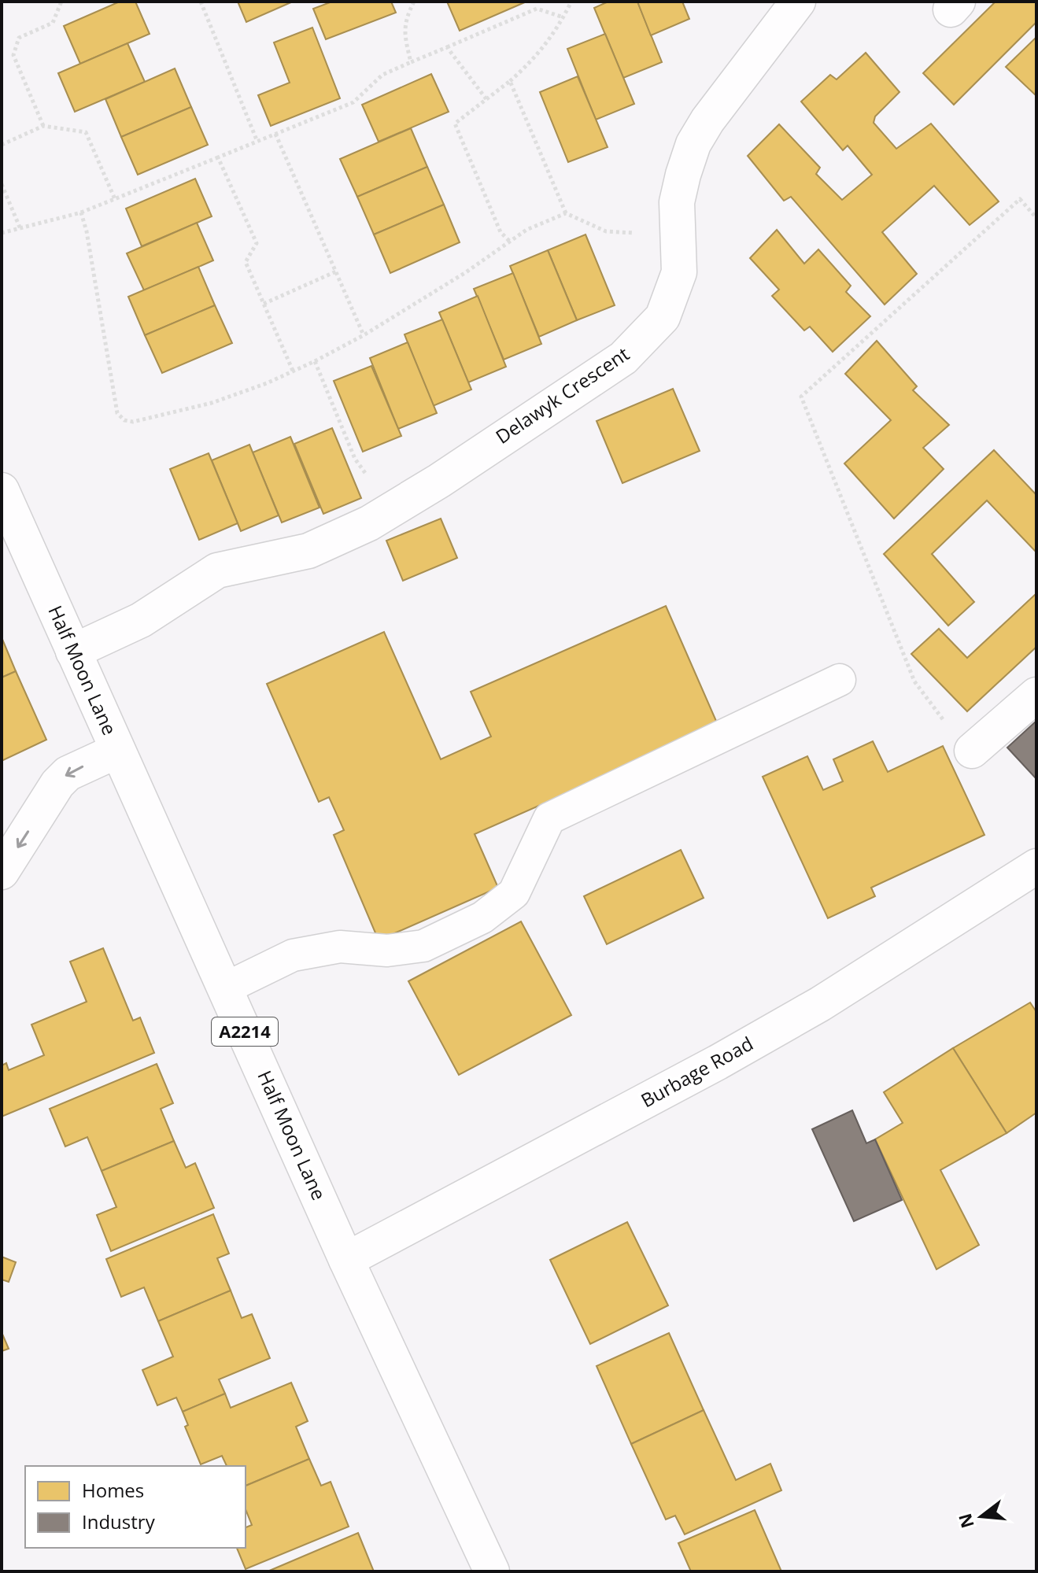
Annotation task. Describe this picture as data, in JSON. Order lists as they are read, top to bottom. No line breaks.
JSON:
{"streets":{"street":["Delawyk Crescent","Half Moon Lane","A2214","Burbage Road"]},"crossings":[["Delawyk Crescent","Half Moon Lane"],["Half Moon Lane","Burbage Road"]],"legend":["Homes","Industry"],"north":"left"}
